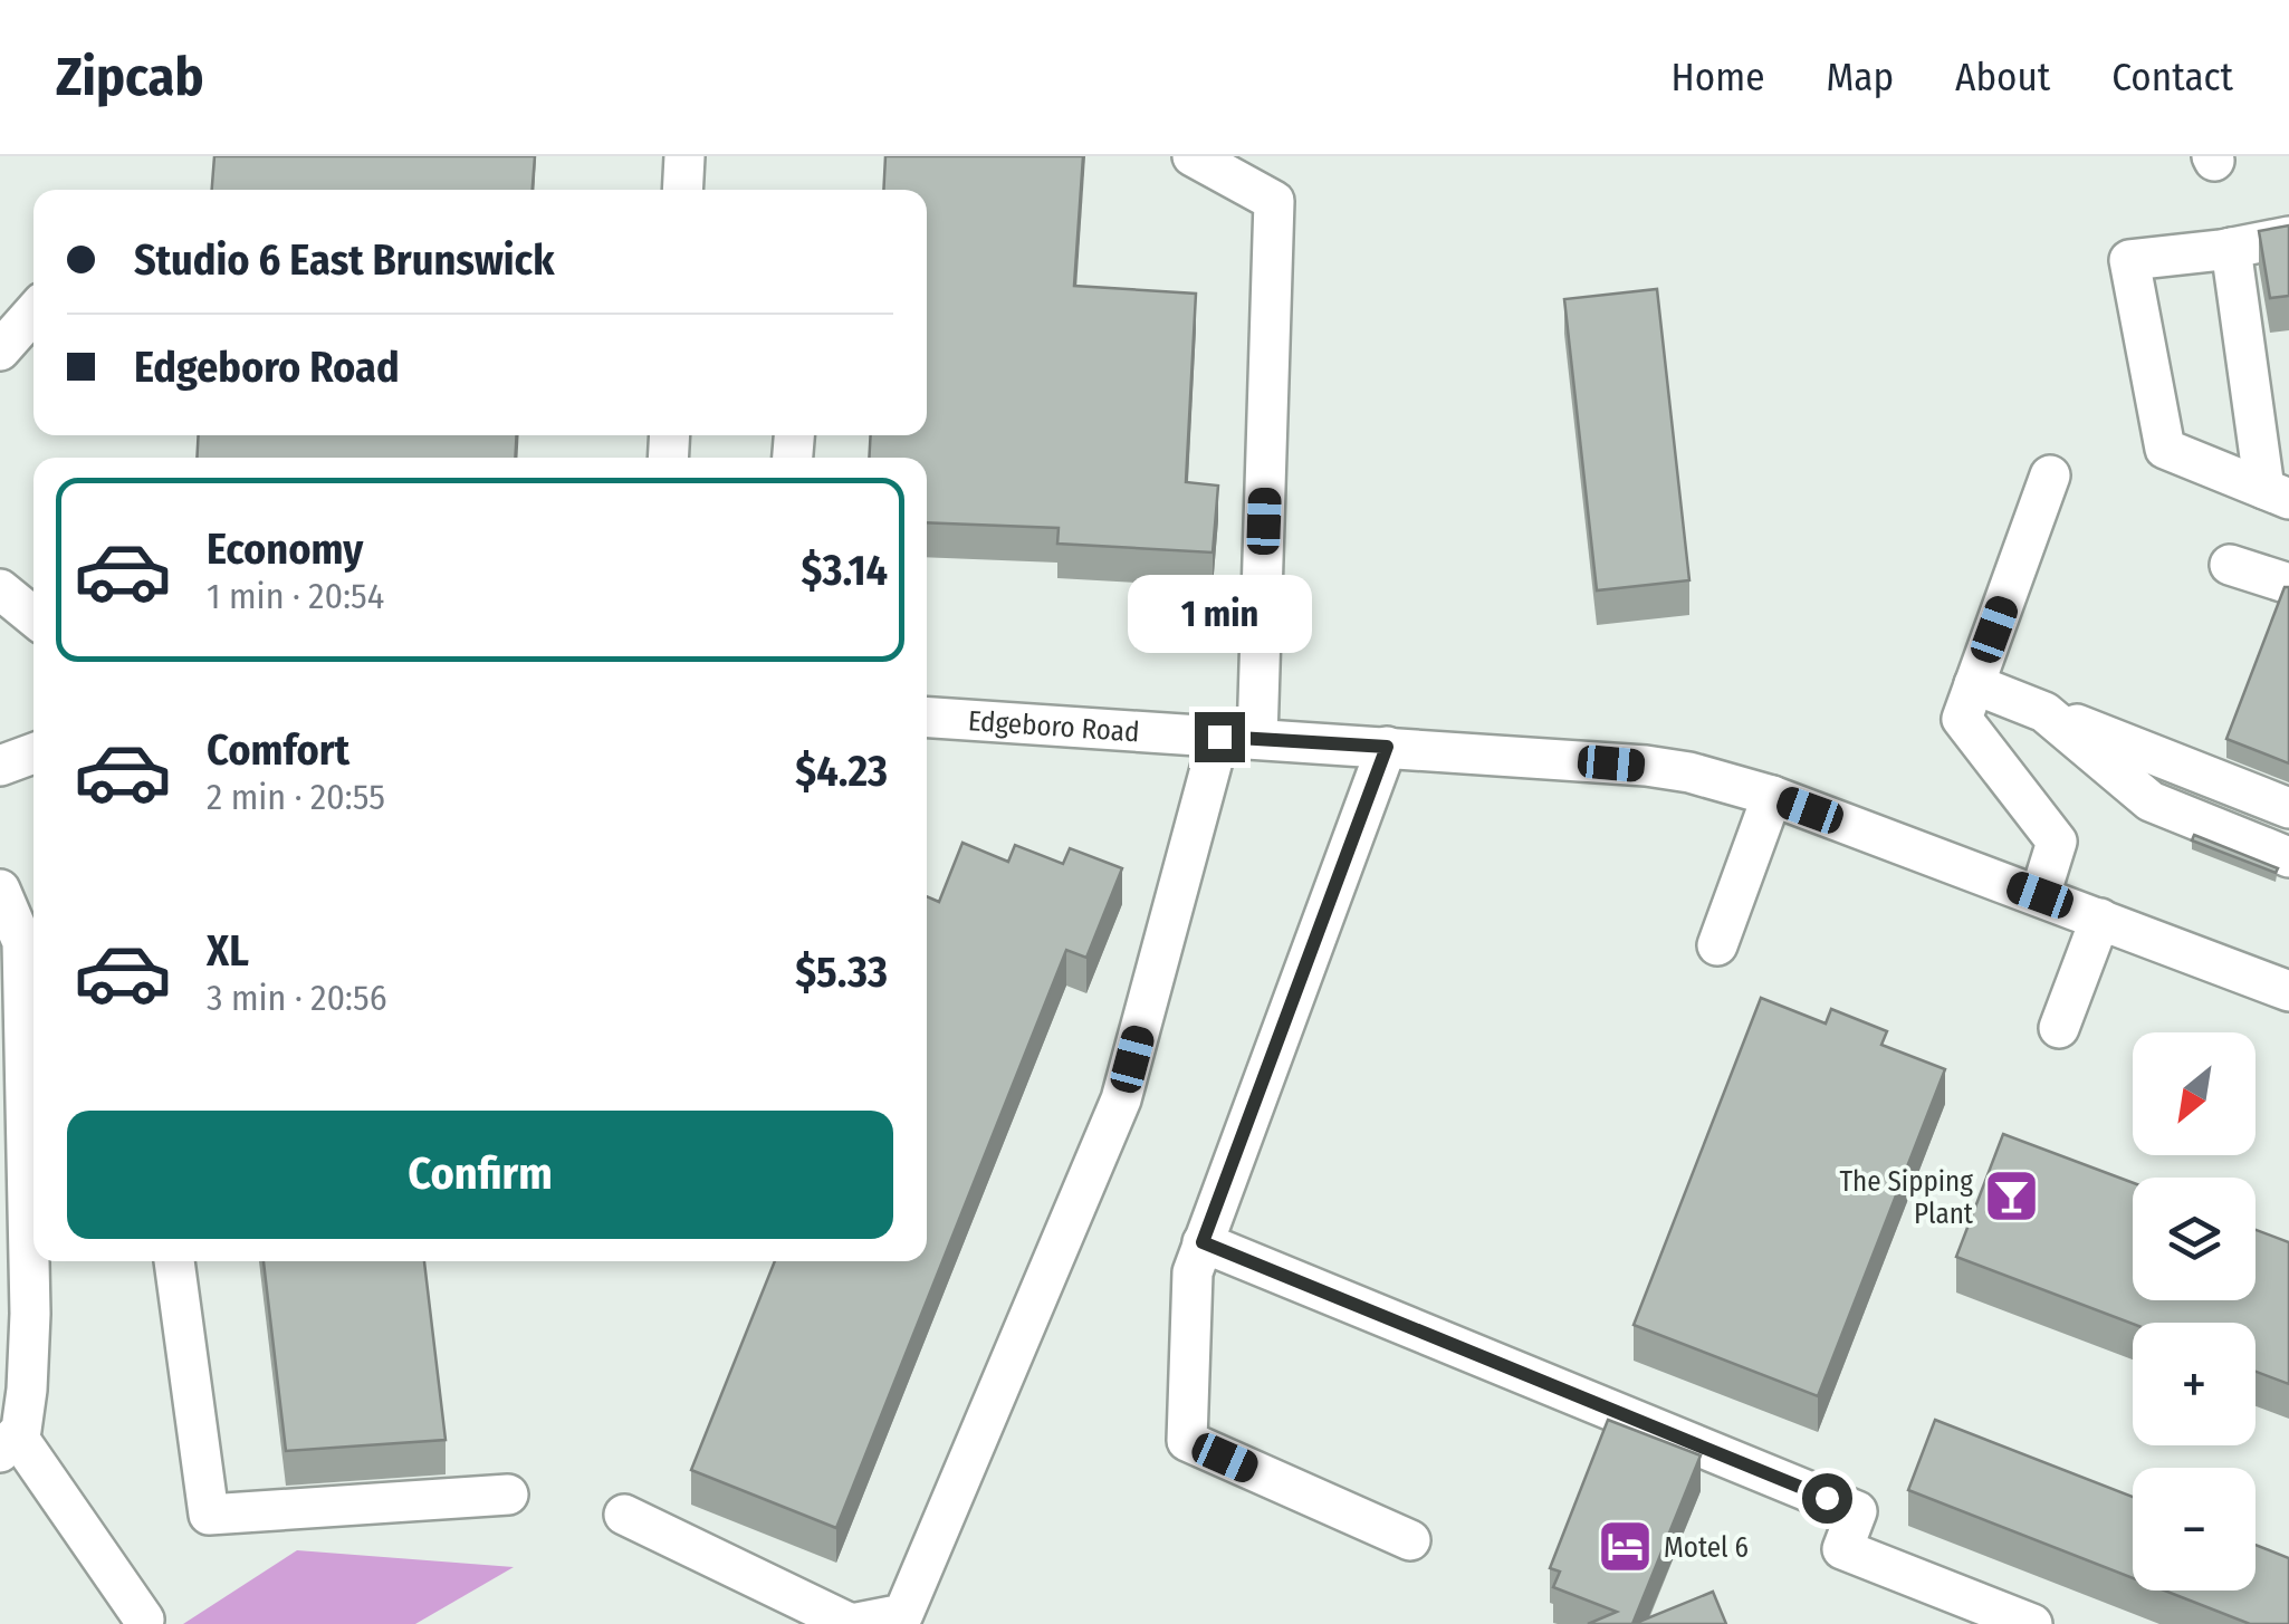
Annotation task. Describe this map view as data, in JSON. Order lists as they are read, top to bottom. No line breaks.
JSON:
{"streets":{"street":["Edgeboro Road"]},"places":{"bar":["The Sipping Plant"],"hotel":["Motel 6"]},"north":"bottom left","page":{"header":"Zipcab","nav":["Home","Map","About","Contact"],"banner":["Studio 6 East Brunswick","Edgeboro Road"],"list":[{"name":"Economy","note":"1 min · 20:54","value":"$3.14"},{"name":"Comfort","note":"2 min · 20:55","value":"$4.23"},{"name":"XL","note":"3 min · 20:56","value":"$5.33"}],"bubble":"1 min","map_buttons":["+","−"],"buttons":"Confirm"}}
